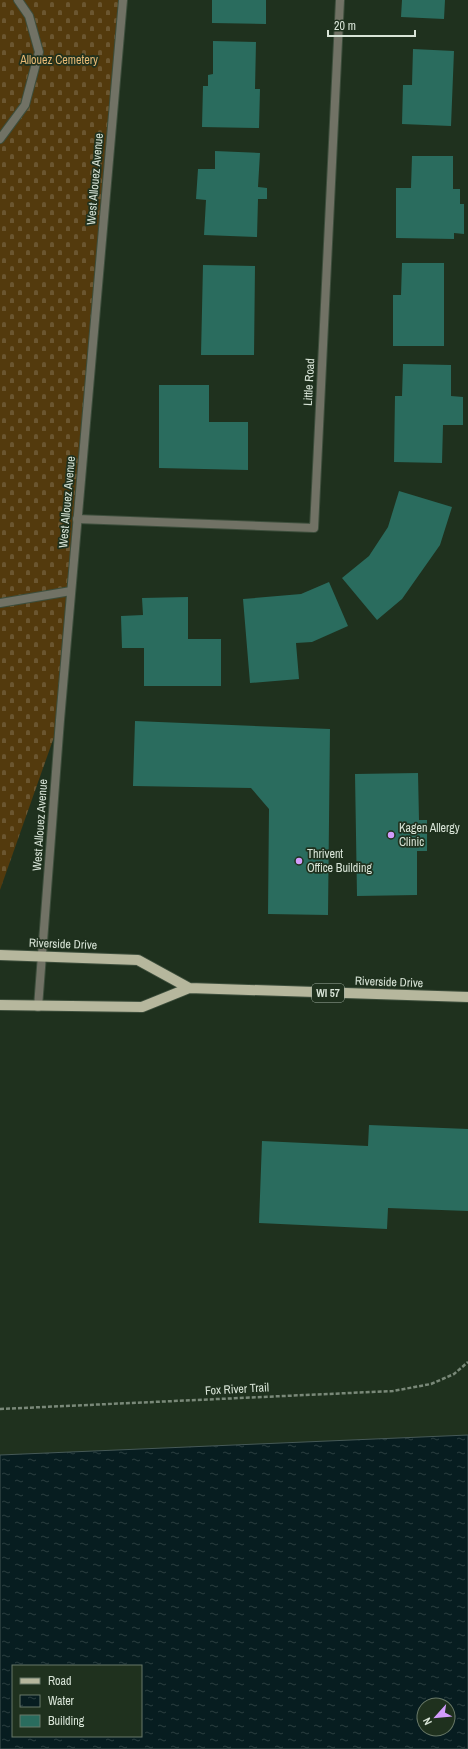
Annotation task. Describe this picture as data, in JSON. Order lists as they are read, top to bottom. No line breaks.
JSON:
{"streets":{"main road":["Riverside Drive","WI 57"],"street":["West Allouez Avenue","Little Road"],"path":["Fox River Trail"]},"crossings":[["West Allouez Avenue","Little Road"],["West Allouez Avenue","Riverside Drive"]],"parks":["Allouez Cemetery"],"places":["Kagen Allergy Clinic","Thrivent Office Building"],"legend":["Road","Water","Building"],"scale_bar":"20 m","north":"bottom left"}
